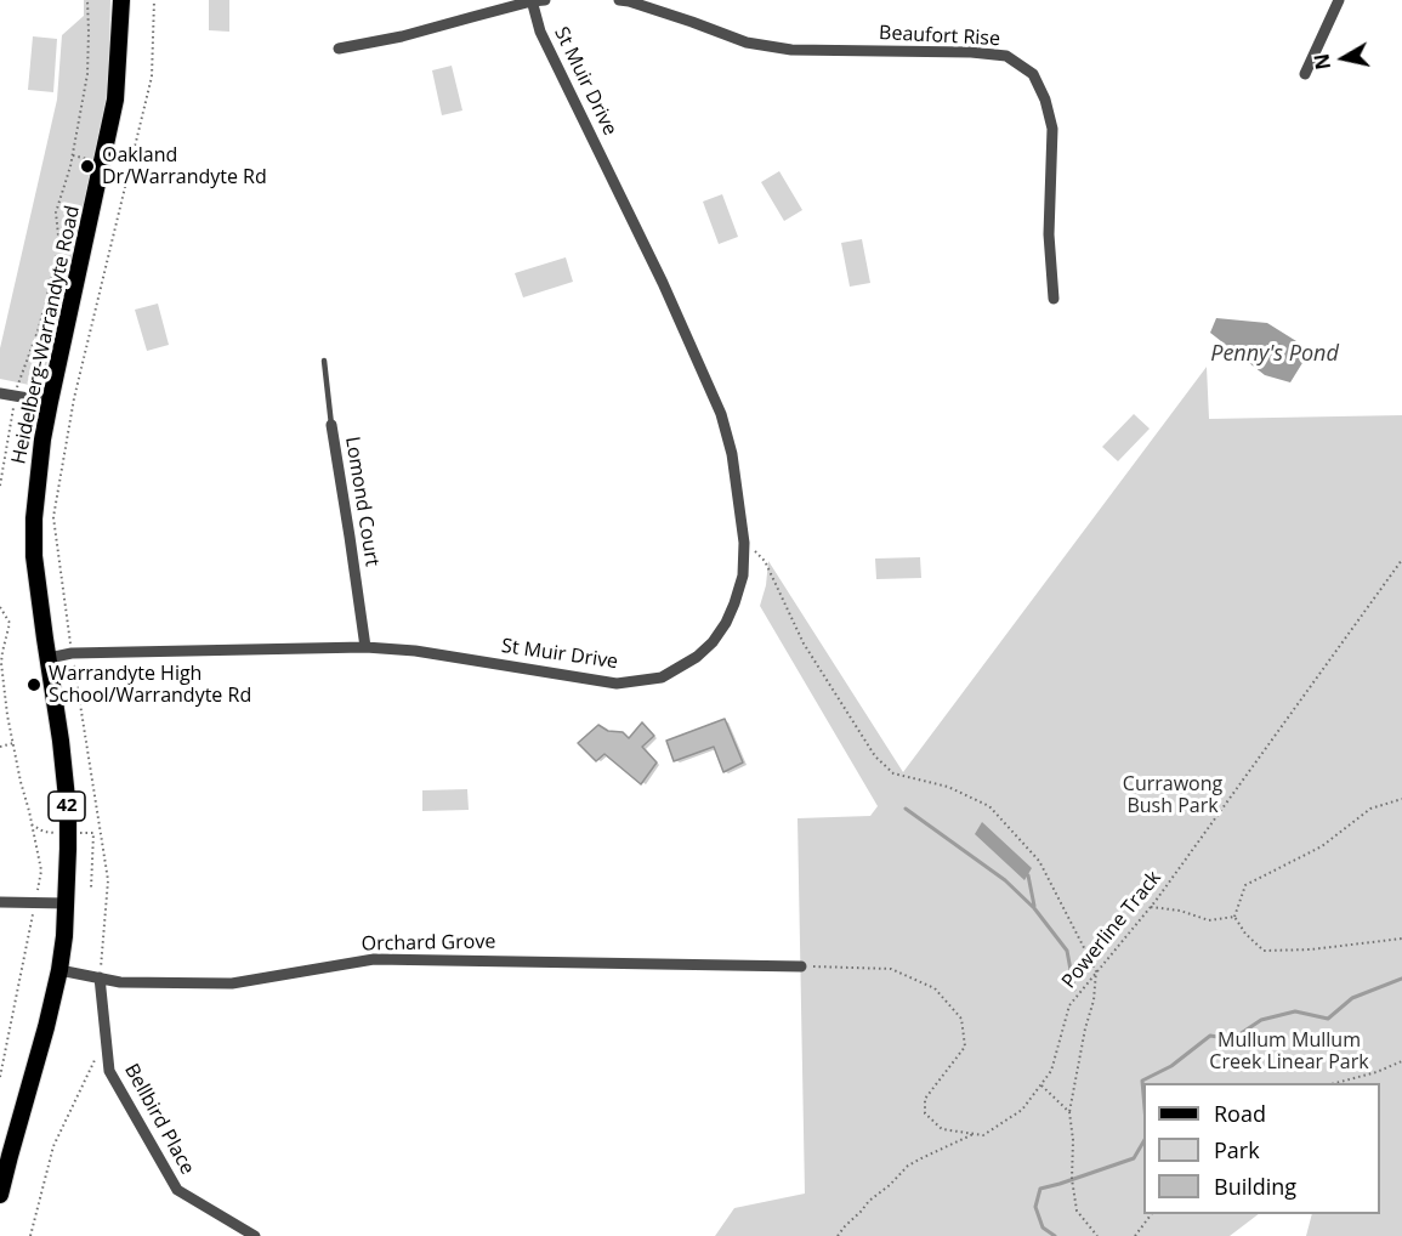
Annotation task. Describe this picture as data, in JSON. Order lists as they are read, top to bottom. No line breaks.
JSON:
{"streets":{"main road":["Heidelberg-Warrandyte Road","42"],"street":["Beaufort Rise","St Muir Drive","Lomond Court","Orchard Grove","Bellbird Place"],"path":["Powerline Track"]},"crossings":[["St Muir Drive","Heidelberg-Warrandyte Road"],["St Muir Drive","Lomond Court"],["Heidelberg-Warrandyte Road","Orchard Grove"],["Orchard Grove","Bellbird Place"]],"water":["Penny's Pond"],"parks":["Currawong Bush Park","Mullum Mullum Creek Linear Park"],"places":["Oakland Dr/Warrandyte Rd","Warrandyte High School/Warrandyte Rd"],"legend":["Road","Park","Building"],"north":"left"}
